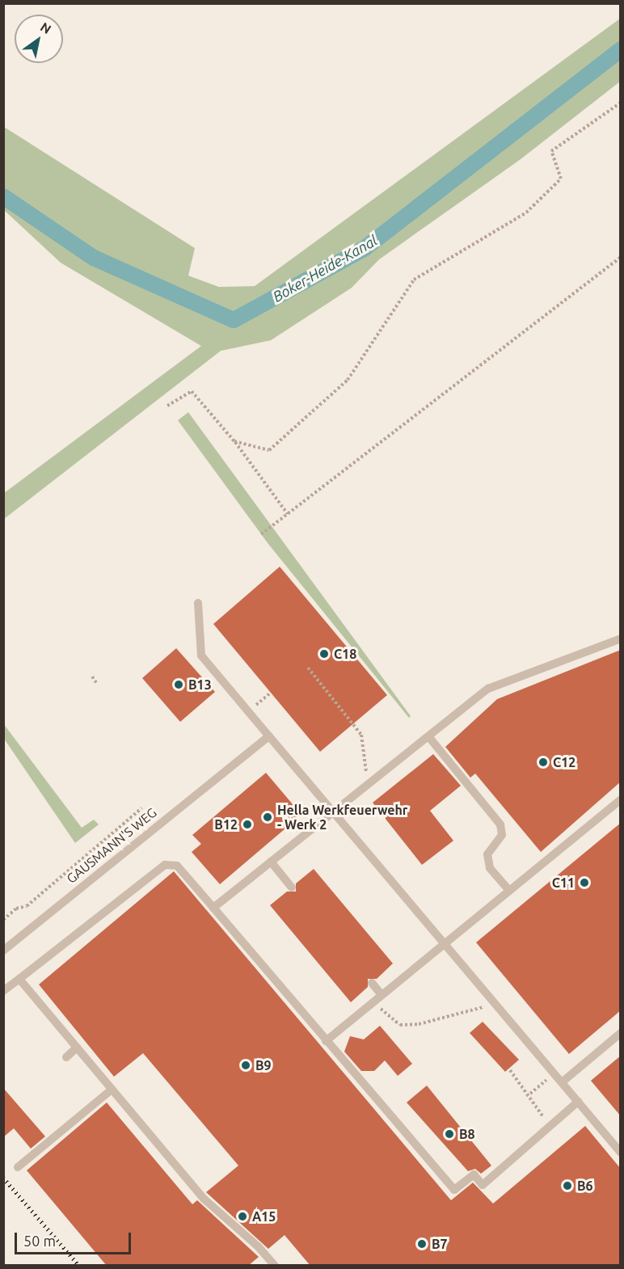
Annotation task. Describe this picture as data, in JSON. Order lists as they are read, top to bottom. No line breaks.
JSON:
{"streets":{"lane":["GAUSMANN'S WEG"]},"water":["Boker-Heide-Kanal"],"places":["C18","B13","C12","Hella Werkfeuerwehr - Werk 2","B12","C11","B9","B8","B6","A15","B7"],"scale_bar":"50 m","north":"top right"}
